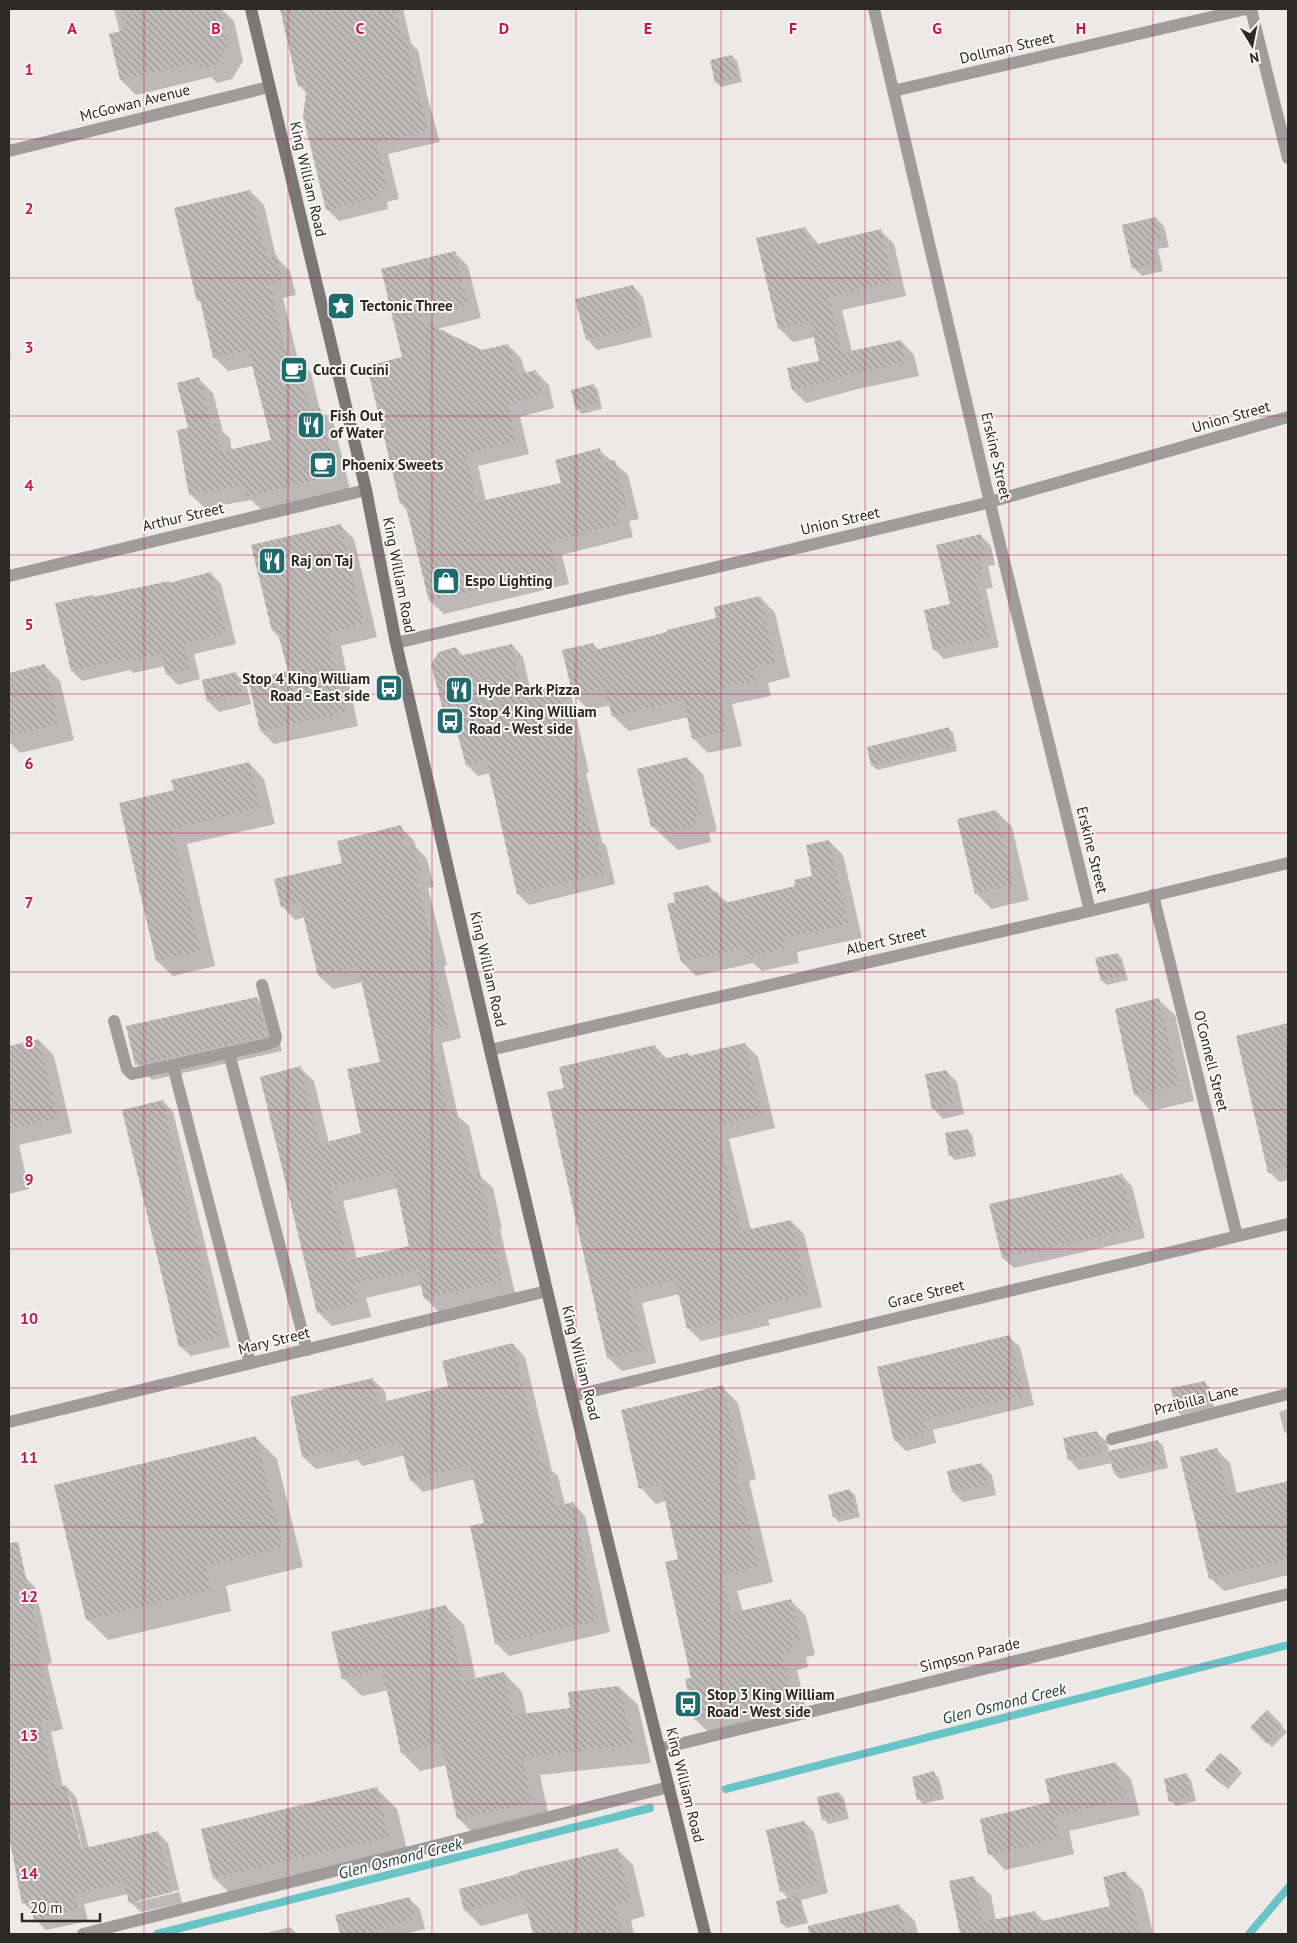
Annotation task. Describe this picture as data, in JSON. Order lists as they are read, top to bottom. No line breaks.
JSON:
{"streets":{"main road":["King William Road"],"street":["Dollman Street","McGowan Avenue","Union Street","Erskine Street","Arthur Street","Albert Street","O'Connell Street","Grace Street","Mary Street","Przibilla Lane","Simpson Parade"]},"crossings":[["Dollman Street","Erskine Street"],["McGowan Avenue","King William Road"],["King William Road","Union Street"],["King William Road","Arthur Street"],["King William Road","Albert Street"],["King William Road","Grace Street"],["King William Road","Mary Street"],["King William Road","Simpson Parade"],["Union Street","Erskine Street"],["Erskine Street","Albert Street"],["Albert Street","O'Connell Street"],["O'Connell Street","Grace Street"]],"water":["Glen Osmond Creek"],"places":{"place":["Tectonic Three"],"cafe":["Cucci Cucini","Phoenix Sweets"],"restaurant":["Fish Out of Water","Raj on Taj","Hyde Park Pizza"],"shop":["Espo Lighting"],"bus stop":["Stop 4 King William Road - East side","Stop 4 King William Road - West side","Stop 3 King William Road - West side"]},"scale_bar":"20 m","north":"bottom","grid":{"columns":["A","B","C","D","E","F","G","H"],"rows":["1","2","3","4","5","6","7","8","9","10","11","12","13","14"]}}
